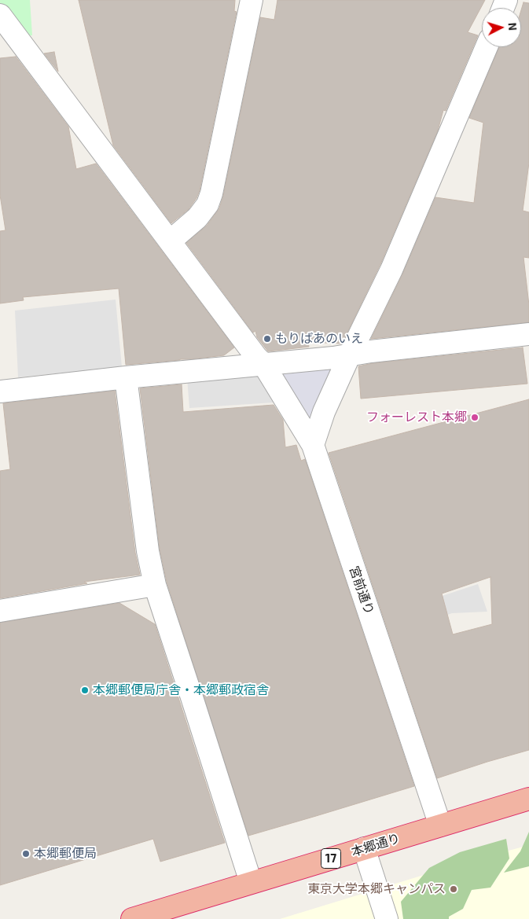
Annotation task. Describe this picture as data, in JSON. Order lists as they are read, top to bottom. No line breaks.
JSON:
{"streets":{"highway":["本郷通り","17"],"street":["宮前通り"]},"crossings":[["宮前通り","本郷通り"]],"places":["もりばあのいえ","フォーレスト本郷","本郷郵便局庁舎・本郷郵政宿舎","本郷郵便局","東京大学本郷キャンパス"],"north":"right"}
